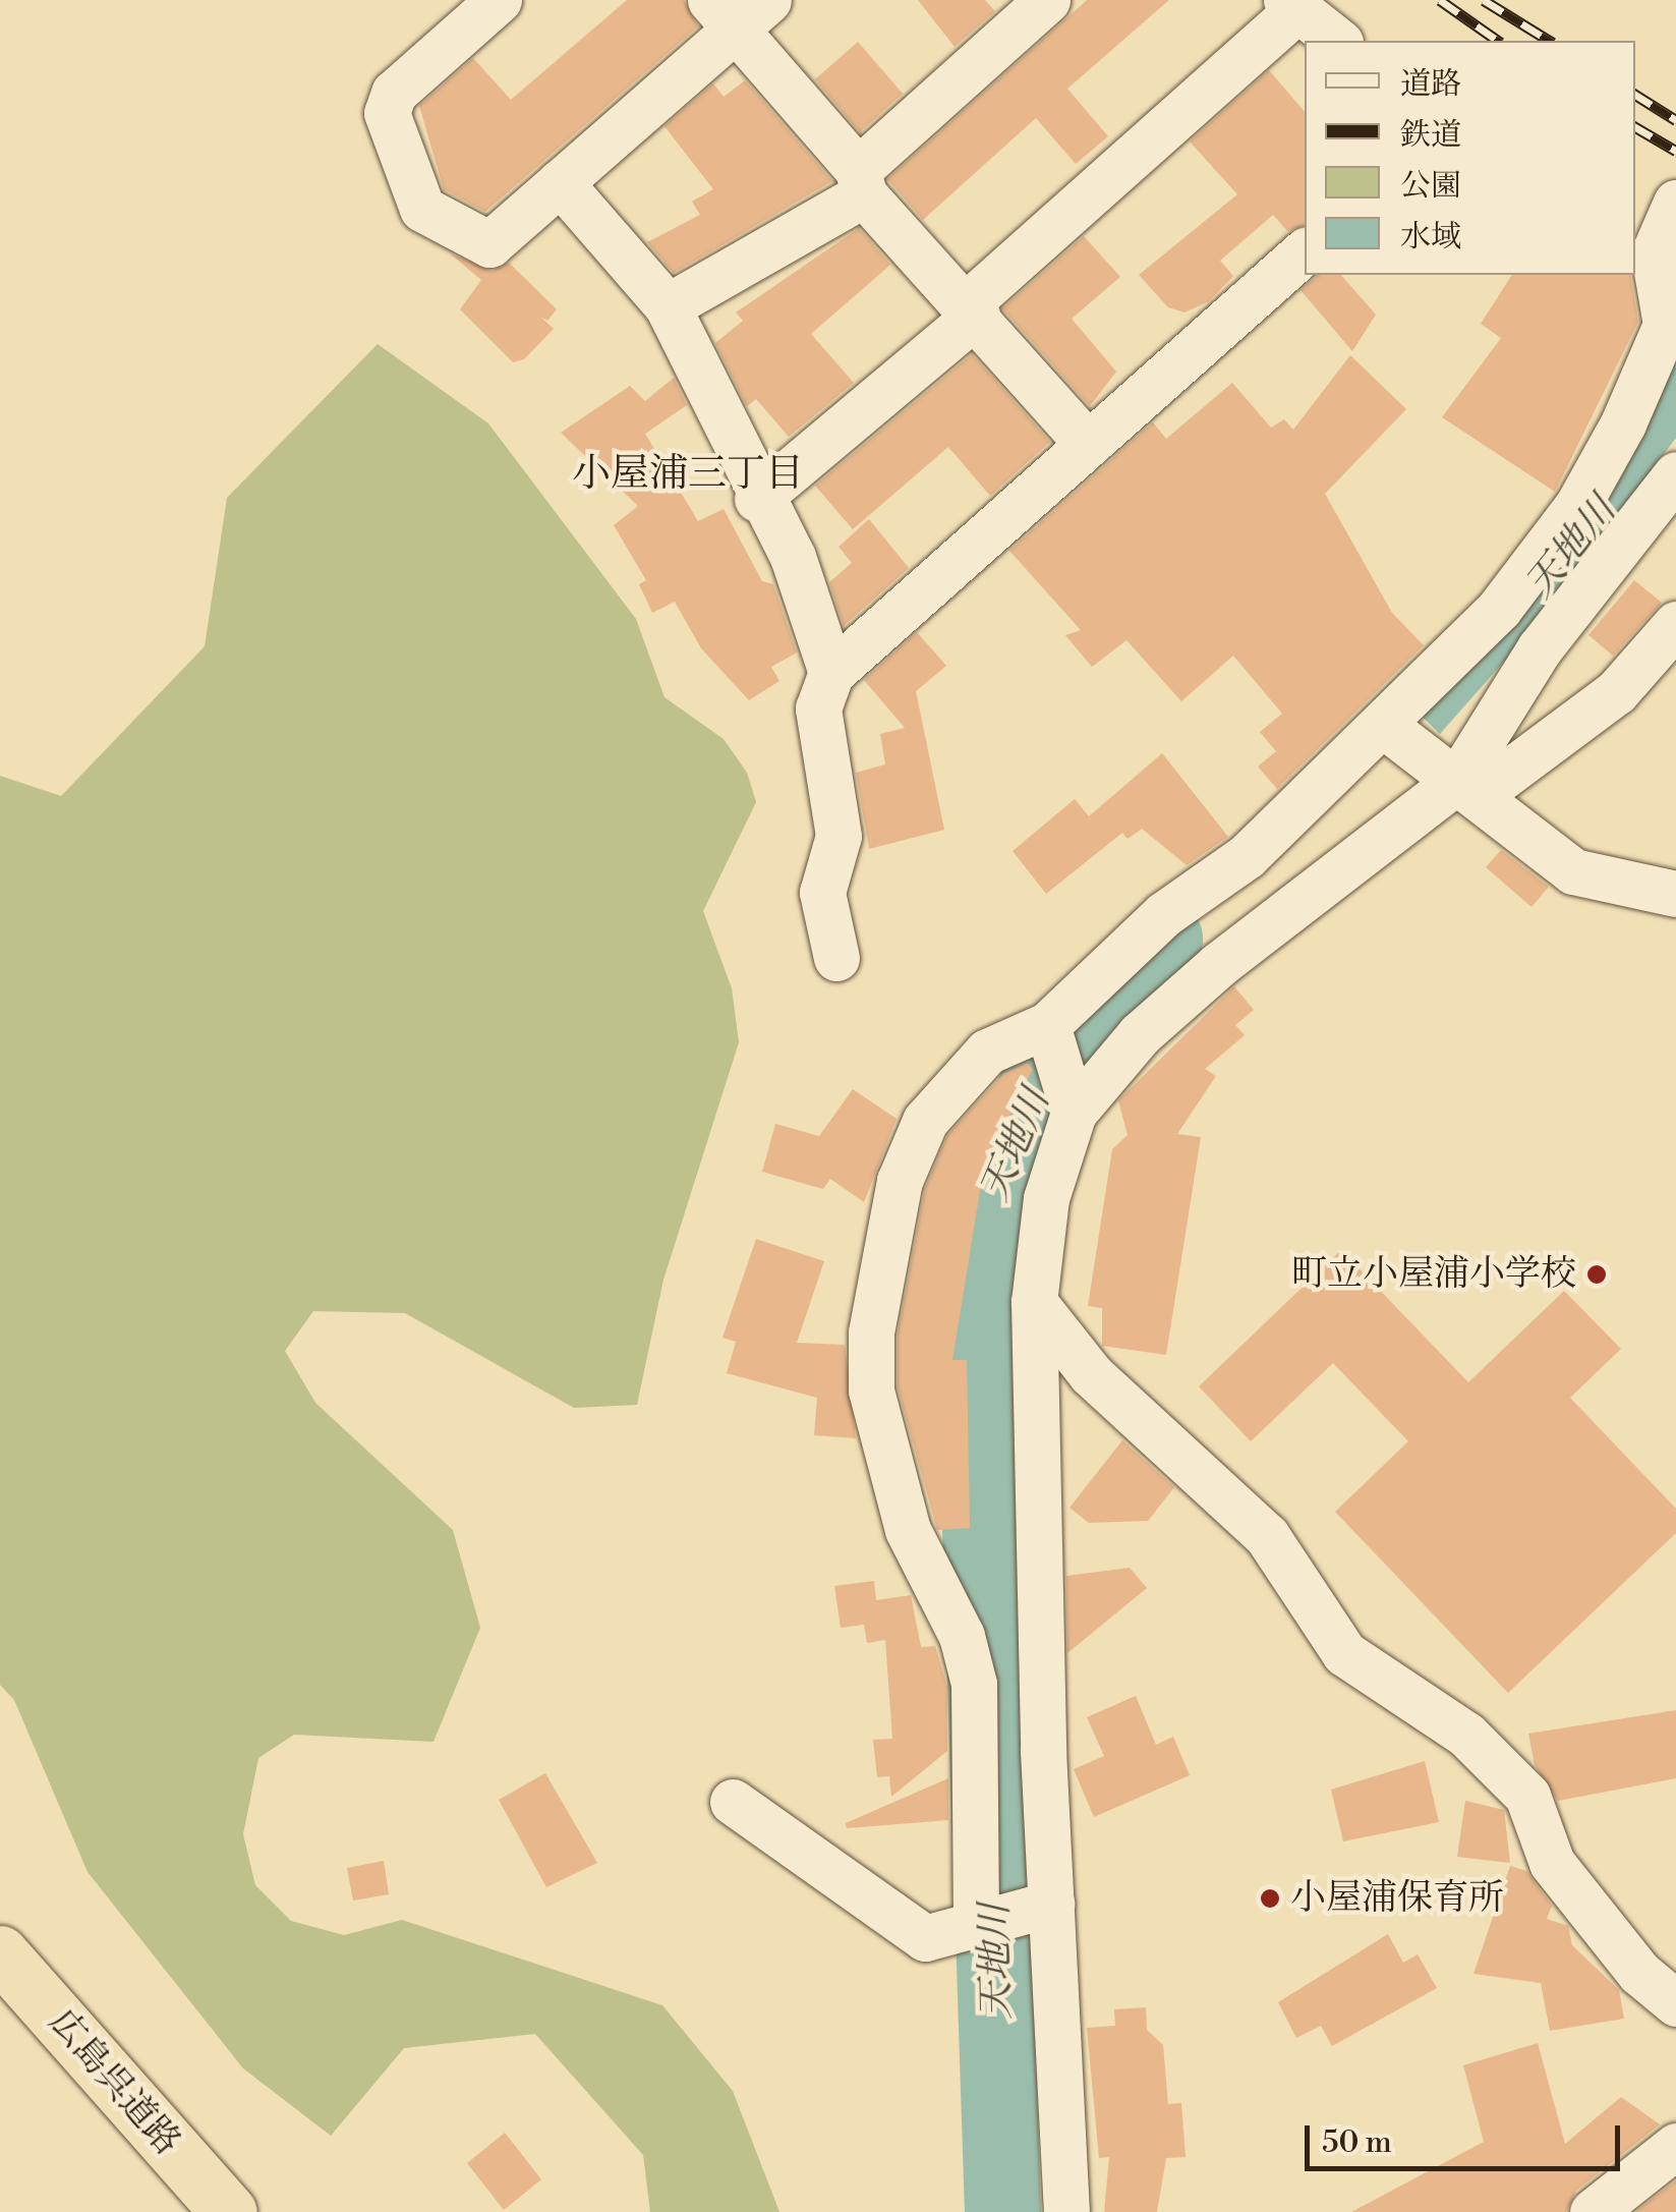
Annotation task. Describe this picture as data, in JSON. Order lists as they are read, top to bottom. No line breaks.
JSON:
{"streets":{"highway":["広島呉道路"]},"districts":["小屋浦三丁目"],"water":["天地川"],"places":["町立小屋浦小学校","小屋浦保育所"],"legend":["道路","鉄道","公園","水域"],"scale_bar":"50 m"}
